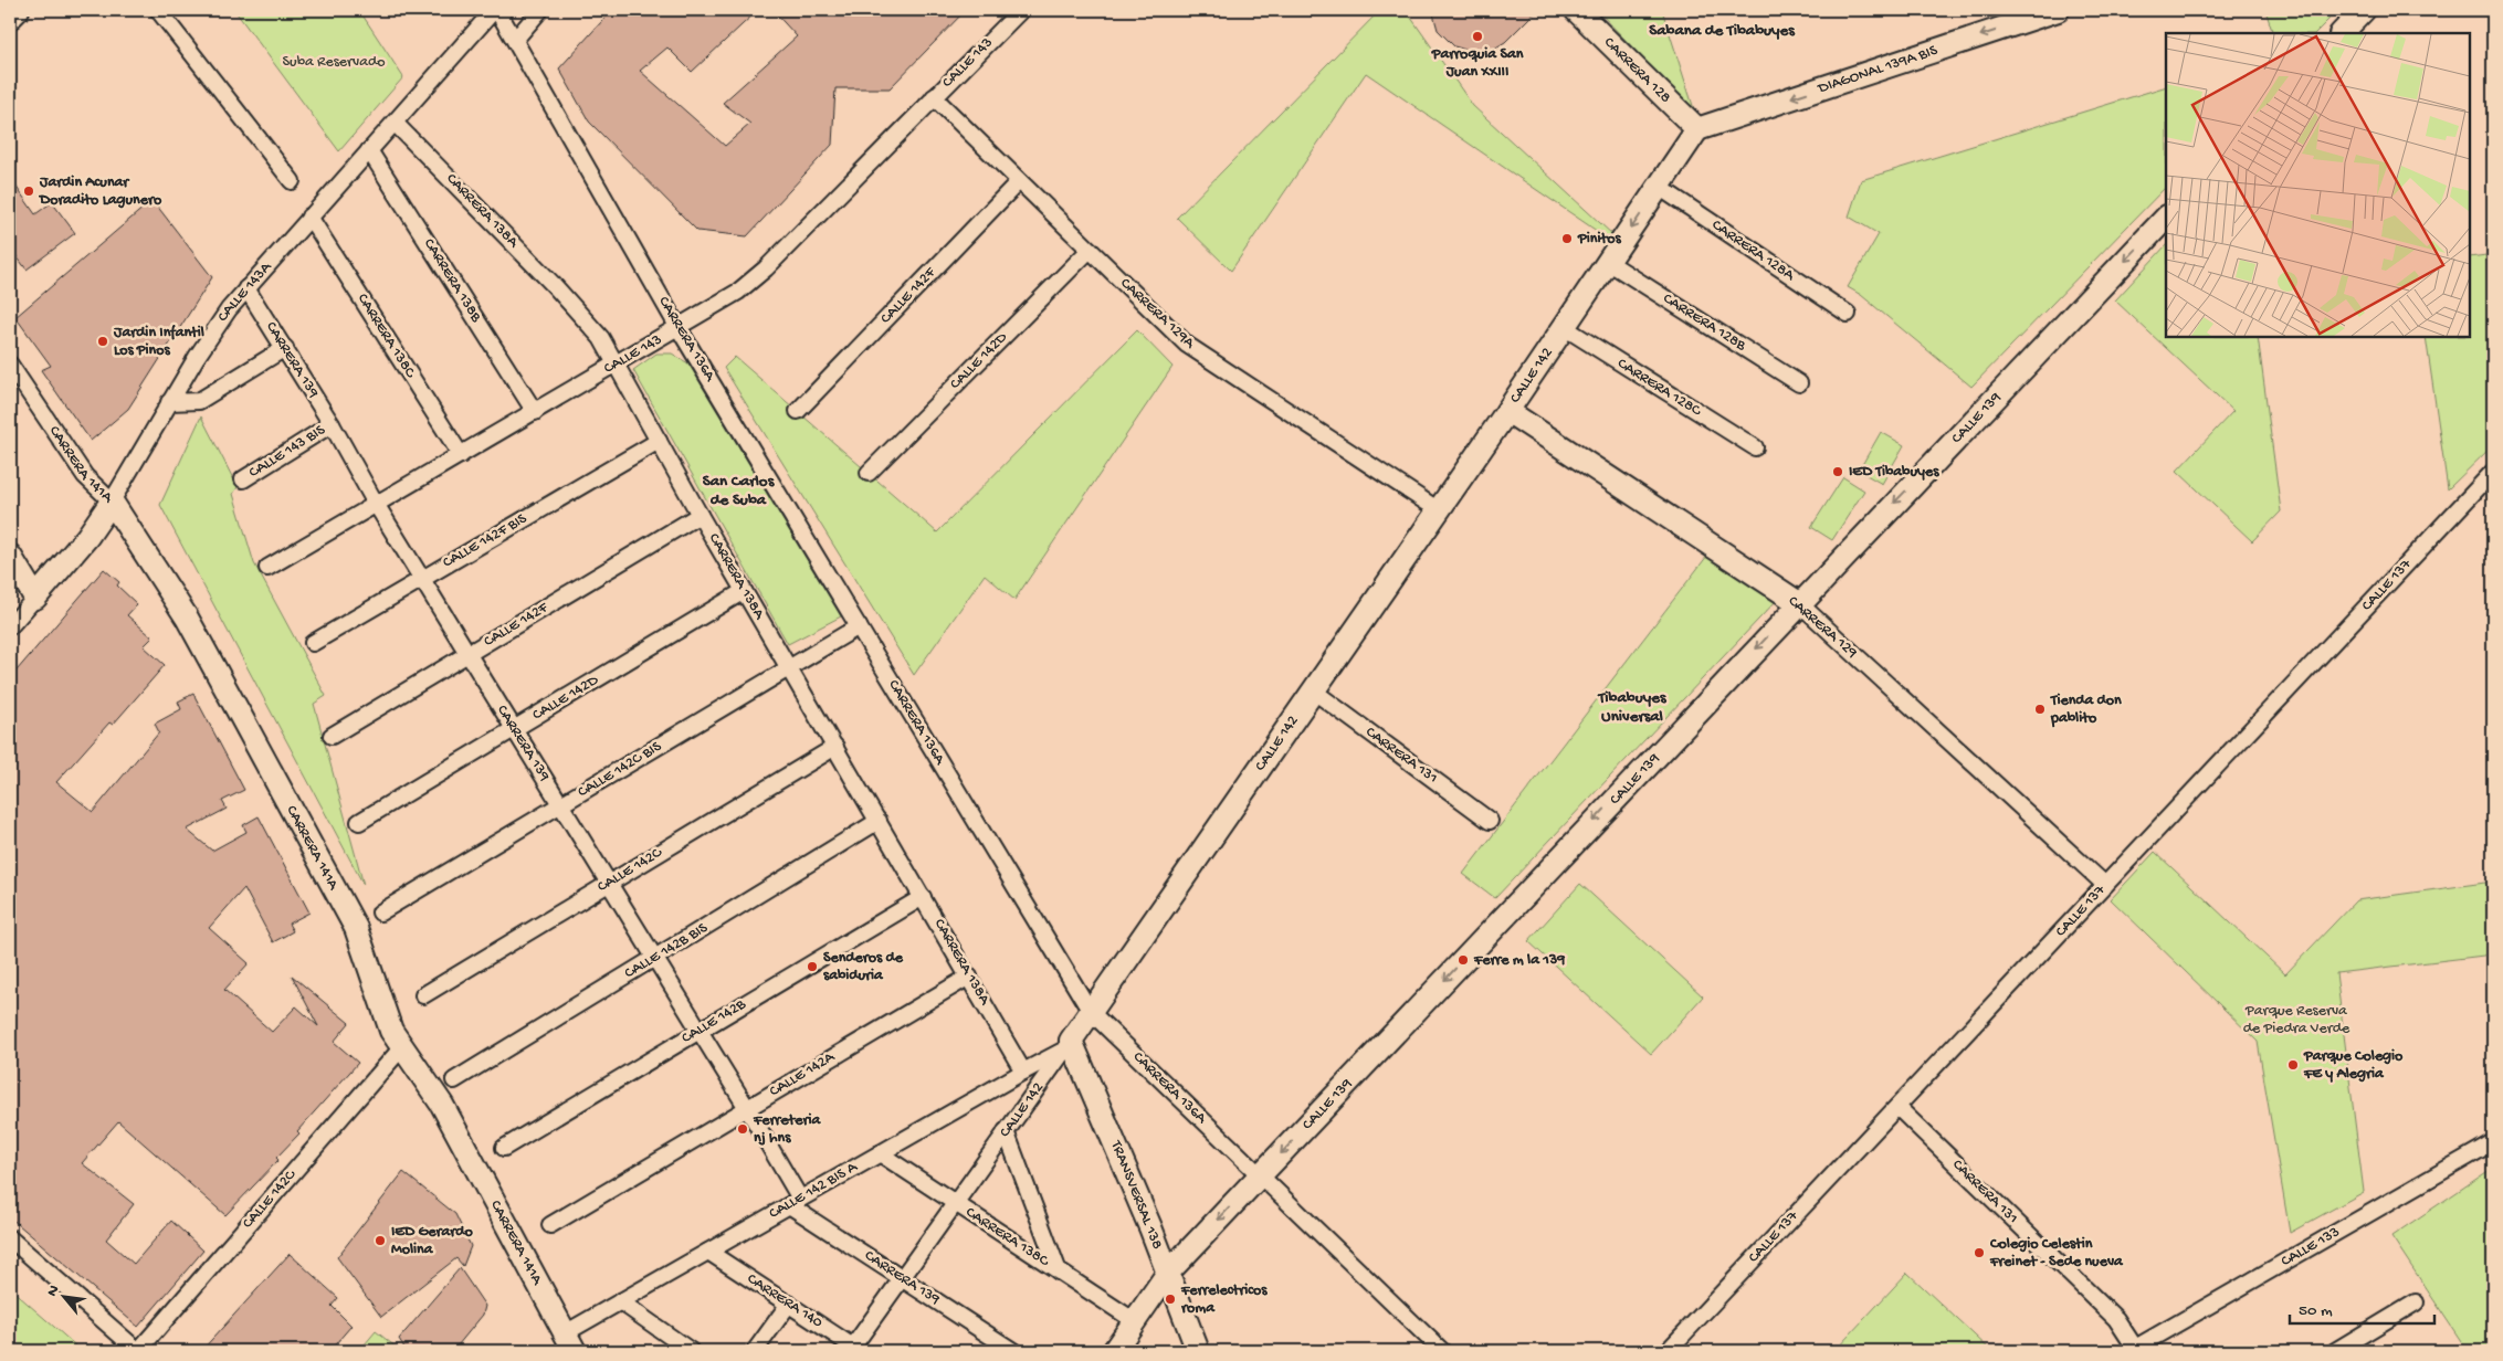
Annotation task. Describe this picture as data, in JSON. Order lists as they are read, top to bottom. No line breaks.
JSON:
{"streets":{"street":["CALLE 143","CARRERA 128","DIAGONAL 139A BIS","CARRERA 138A","CARRERA 128A","CARRERA 138B","CALLE 143A","CALLE 142F","CARRERA 129A","CARRERA 128B","CARRERA 138C","CARRERA 136A","CARRERA 139","CALLE 142D","CALLE 142","CARRERA 128C","CALLE 139","CALLE 143 BIS","CARRERA 141A","CALLE 142F BIS","CALLE 137","CARRERA 129","CARRERA 131","CALLE 142C BIS","CALLE 142C","CALLE 142B BIS","CALLE 142B","CALLE 142A","CALLE 142 BIS A","TRANSVERSAL 138","CALLE 133","CARRERA 140"]},"crossings":[["CALLE 143","CARRERA 138A"],["CALLE 143","CARRERA 138B"],["CALLE 143","CARRERA 129A"],["CALLE 143","CARRERA 138C"],["CALLE 143","CARRERA 136A"],["CALLE 143","CARRERA 139"],["CARRERA 128","DIAGONAL 139A BIS"],["CARRERA 128","CALLE 142"],["DIAGONAL 139A BIS","CALLE 142"],["CARRERA 138A","CALLE 143A"],["CARRERA 138A","CALLE 142F"],["CARRERA 138A","CALLE 142D"],["CARRERA 138A","CALLE 142F BIS"],["CARRERA 138A","CALLE 142C BIS"],["CARRERA 138A","CALLE 142C"],["CARRERA 138A","CALLE 142B BIS"],["CARRERA 138A","CALLE 142B"],["CARRERA 138A","CALLE 142A"],["CARRERA 138A","CALLE 142 BIS A"],["CARRERA 128A","CALLE 142"],["CARRERA 138B","CALLE 143A"],["CALLE 143A","CARRERA 138C"],["CALLE 143A","CARRERA 136A"],["CALLE 143A","CARRERA 139"],["CALLE 143A","CARRERA 141A"],["CALLE 142F","CARRERA 129A"],["CALLE 142F","CARRERA 139"],["CARRERA 129A","CALLE 142D"],["CARRERA 129A","CALLE 142"],["CARRERA 128B","CALLE 142"],["CARRERA 138C","CALLE 142"],["CARRERA 138C","CALLE 139"],["CARRERA 138C","CALLE 142 BIS A"],["CARRERA 136A","CALLE 142"],["CARRERA 136A","CALLE 139"],["CARRERA 136A","CALLE 142C BIS"],["CARRERA 139","CALLE 142D"],["CARRERA 139","CALLE 142"],["CARRERA 139","CALLE 143 BIS"],["CARRERA 139","CALLE 142F BIS"],["CARRERA 139","CALLE 142C BIS"],["CARRERA 139","CALLE 142C"],["CARRERA 139","CALLE 142B BIS"],["CARRERA 139","CALLE 142B"],["CARRERA 139","CALLE 142A"],["CARRERA 139","CALLE 142 BIS A"],["CALLE 142","CARRERA 128C"],["CALLE 142","CARRERA 129"],["CALLE 142","CARRERA 131"],["CALLE 142","CALLE 142 BIS A"],["CALLE 142","TRANSVERSAL 138"],["CALLE 142","CARRERA 140"],["CALLE 139","CARRERA 129"],["CALLE 139","TRANSVERSAL 138"],["CARRERA 141A","CALLE 142C"],["CARRERA 141A","CALLE 142 BIS A"],["CALLE 137","CARRERA 129"],["CALLE 137","CARRERA 131"],["CARRERA 131","CALLE 133"],["CALLE 142 BIS A","TRANSVERSAL 138"],["CALLE 142 BIS A","CARRERA 140"]],"one_way":["DIAGONAL 139A BIS","CALLE 139"],"districts":["Sabana de Tibabuyes","San Carlos de Suba","Tibabuyes Universal"],"parks":["Suba Reservado","Parque Reserva de Piedra Verde"],"places":["Parroquia San Juan XXIII","Jardin Acunar Doradito Lagunero","Pinitos","Jardin Infantil Los Pinos","IED Tibabuyes","Tienda don pablito","Ferre m la 139","Senderos de sabiduria","Parque Colegio FE y Alegria","Ferreteria nj hns","IED Gerardo Molina","Colegio Celestin Freinet - Sede nueva","Ferrelectricos roma"],"scale_bar":"50 m","north":"top left"}
